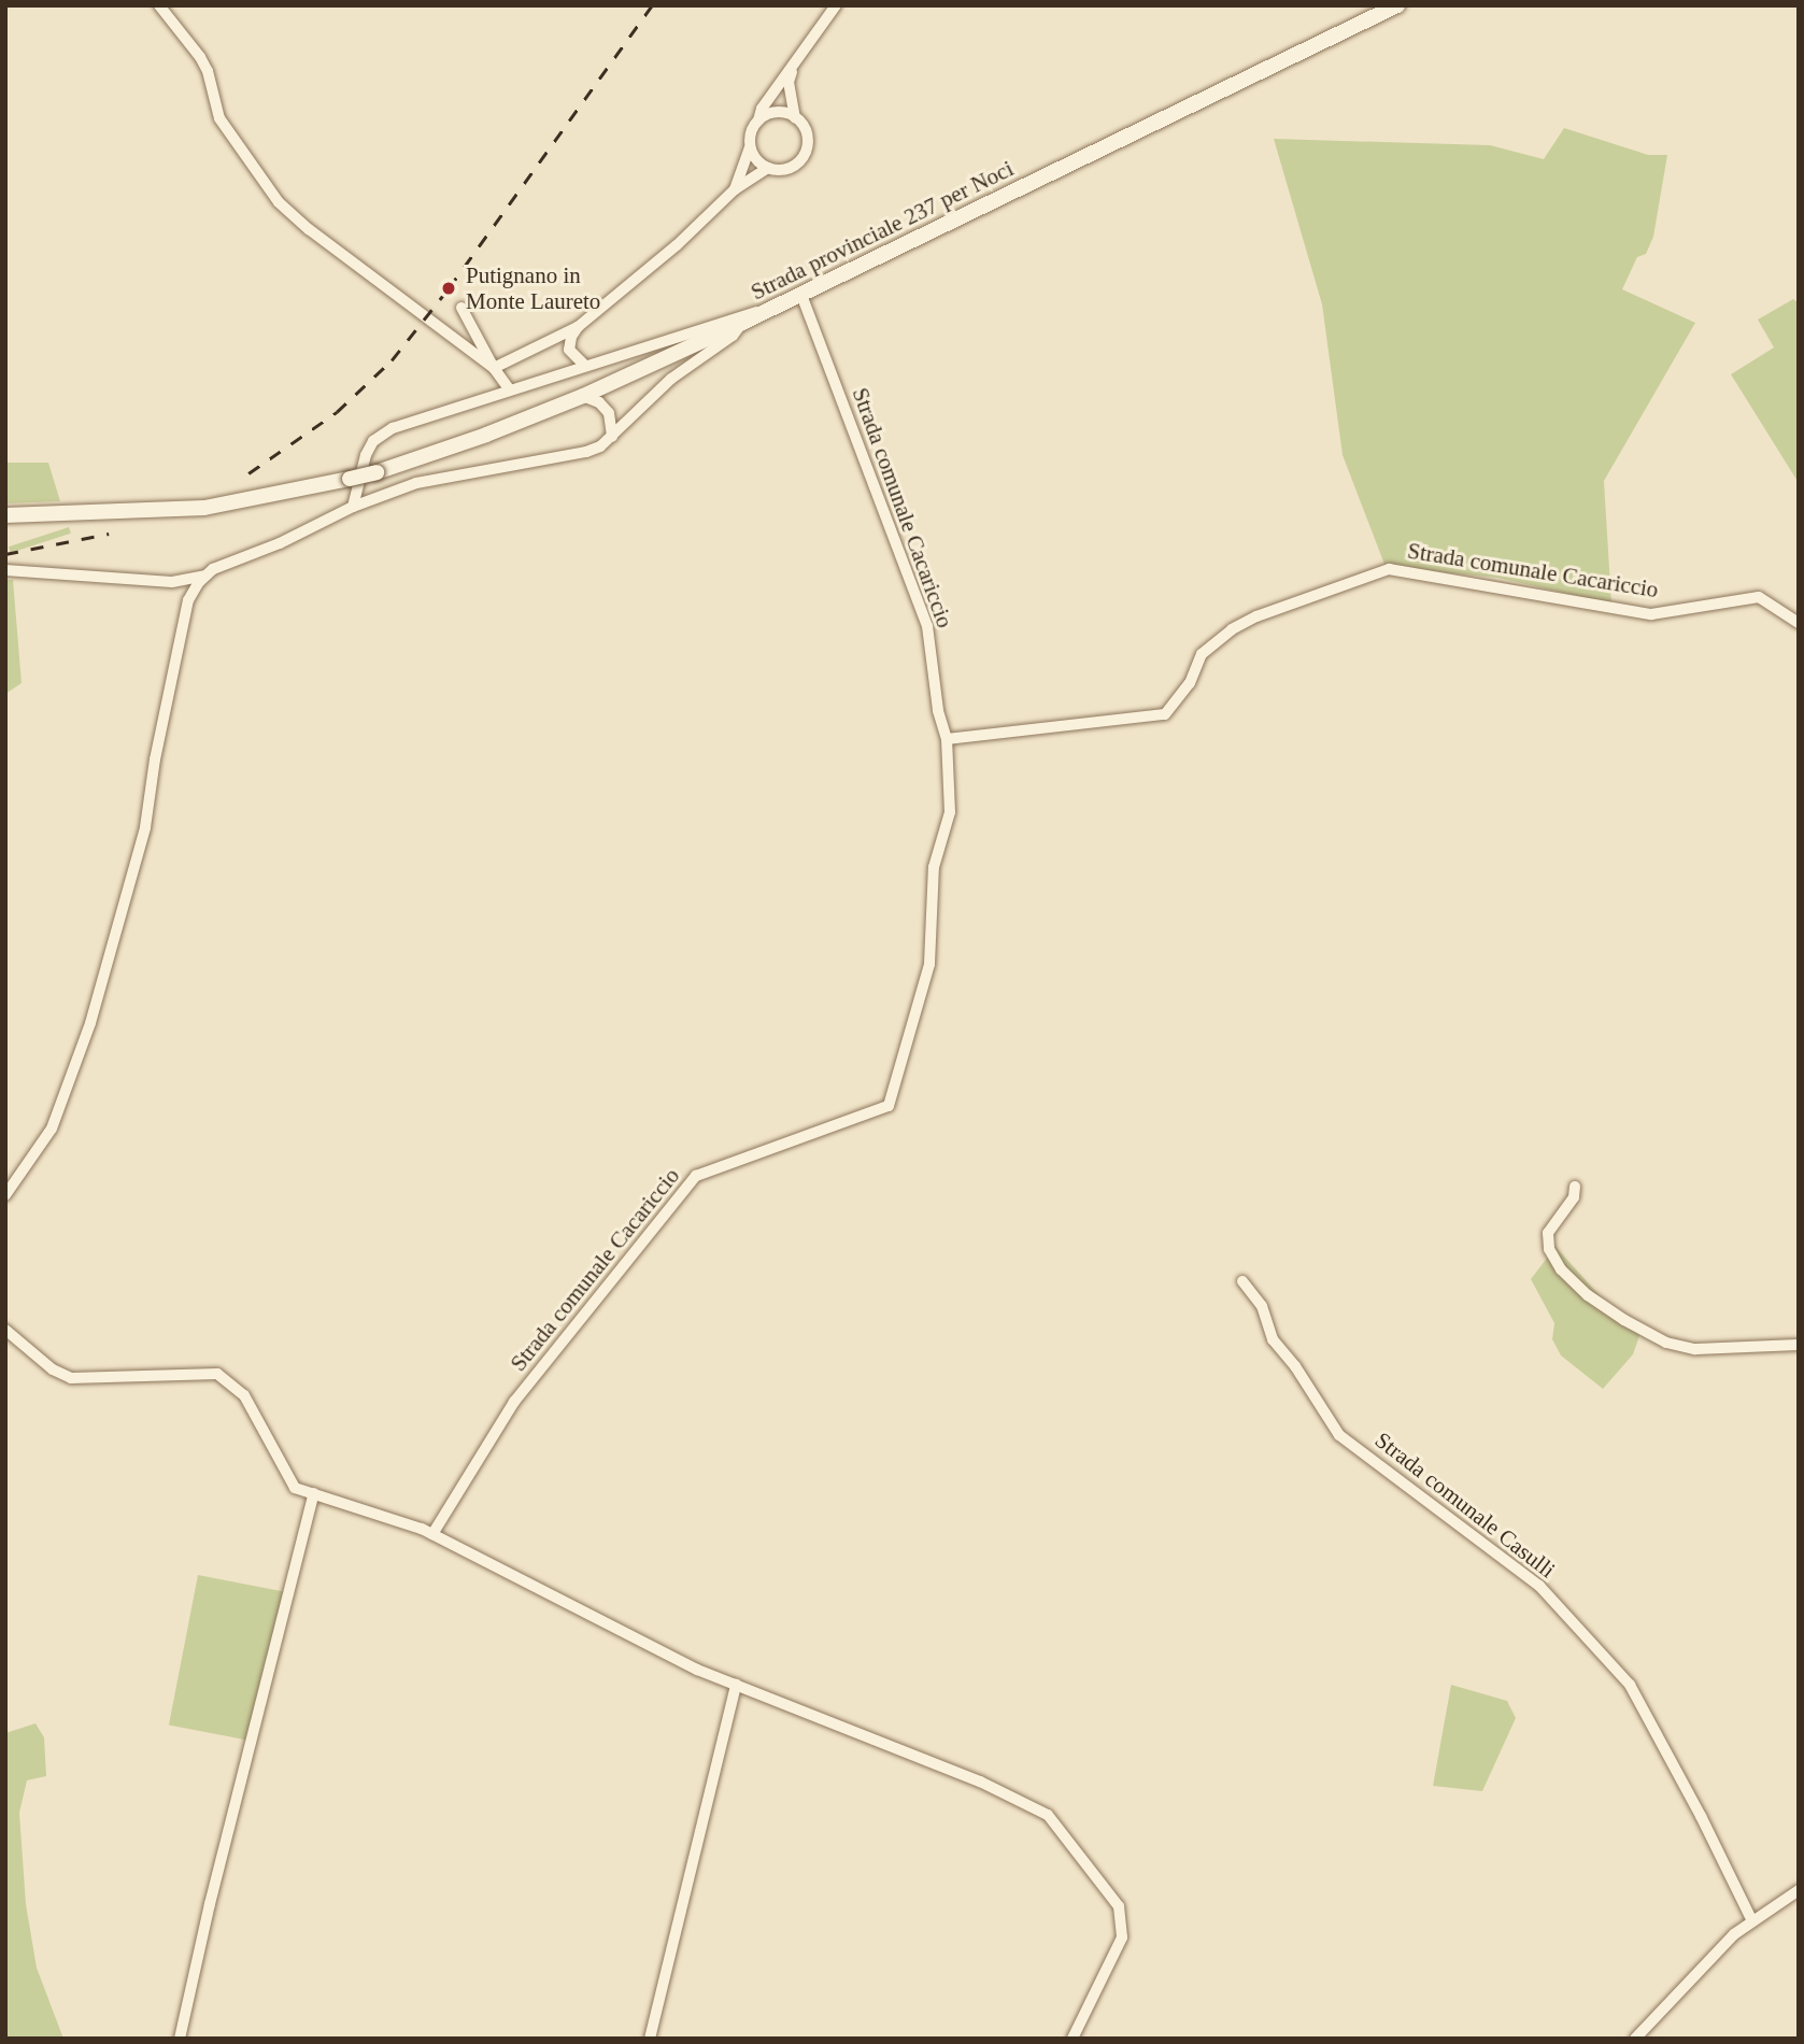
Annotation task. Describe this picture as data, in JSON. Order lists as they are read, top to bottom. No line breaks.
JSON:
{"streets":{"main road":["Strada provinciale 237 per Noci"],"street":["Strada comunale Cacariccio","Strada comunale Casulli"]},"crossings":[["Strada provinciale 237 per Noci","Strada comunale Cacariccio"]],"places":["Putignano in Monte Laureto"]}
